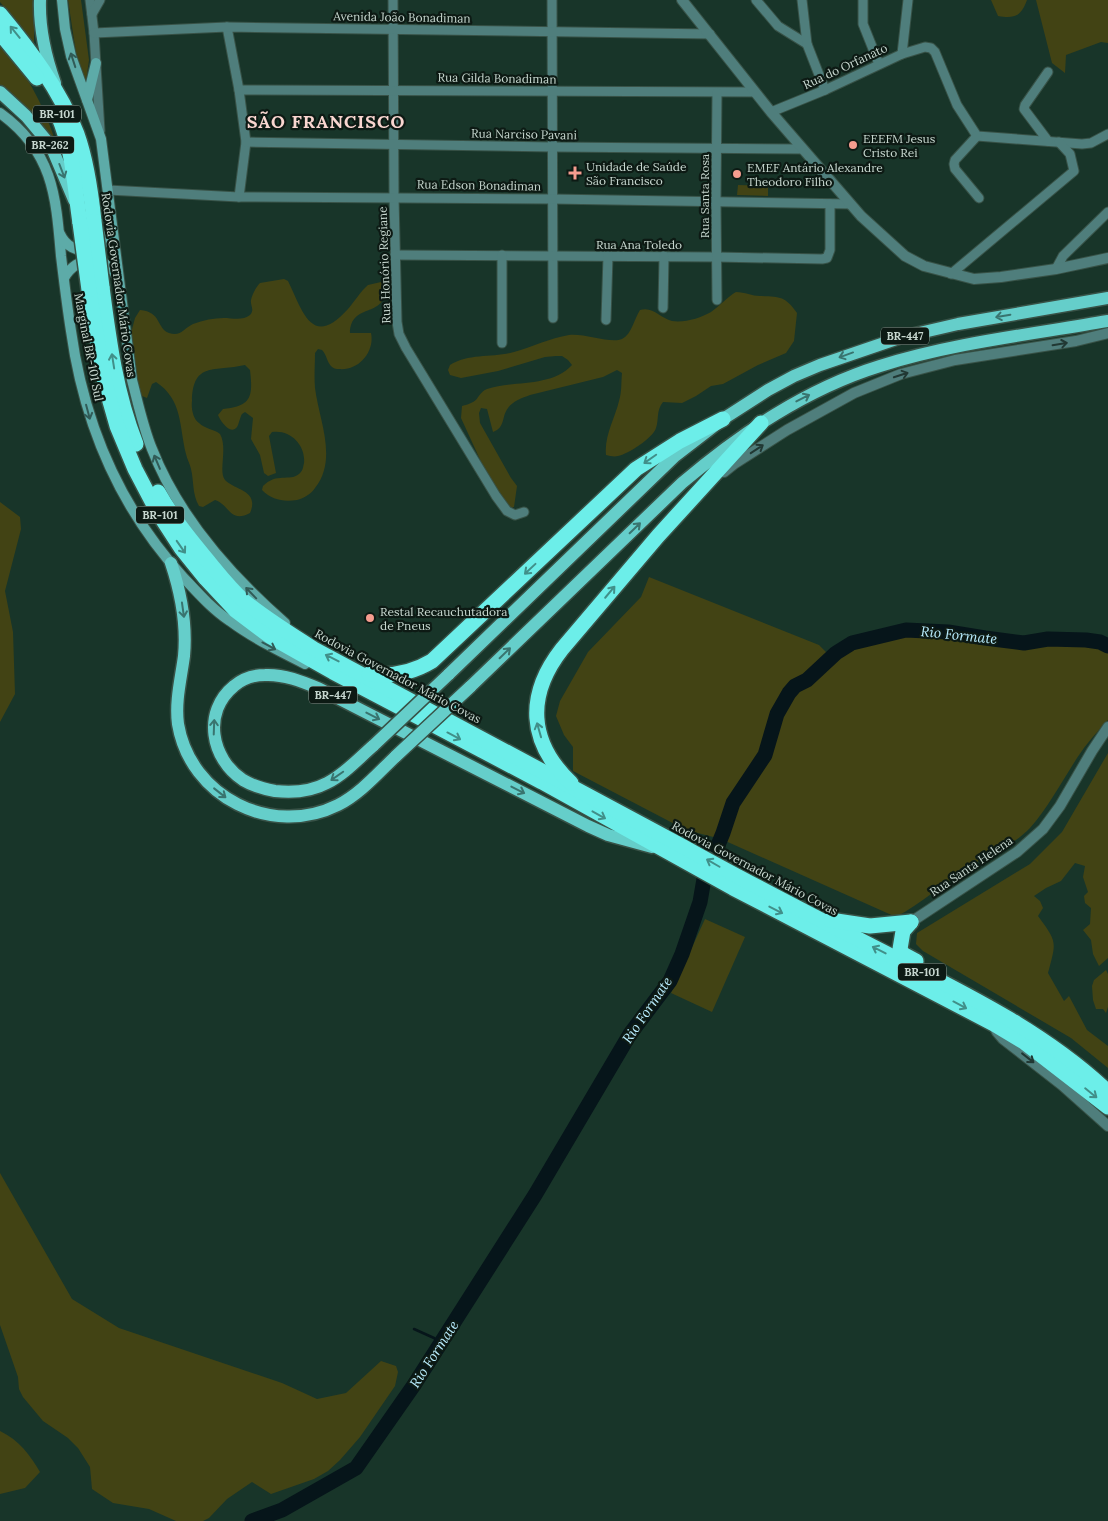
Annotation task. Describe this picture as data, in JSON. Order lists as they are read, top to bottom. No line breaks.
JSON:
{"streets":{"highway":["BR-101","Rodovia Governador Mário Covas"],"main road":["BR-262","BR-447","Marginal BR-101 Sul"],"street":["Avenida João Bonadiman","Rua do Orfanato","Rua Gilda Bonadiman","Rua Narciso Pavani","Rua Edson Bonadiman","Rua Santa Rosa","Rua Ana Toledo","Rua Honório Regiane","Rua Santa Helena"]},"crossings":[["Avenida João Bonadiman","Rua Honório Regiane"],["Rua Gilda Bonadiman","Rua Santa Rosa"],["Rua Gilda Bonadiman","Rua Honório Regiane"],["Rua Narciso Pavani","Rua Santa Rosa"],["Rua Narciso Pavani","Rua Honório Regiane"],["BR-262","Rodovia Governador Mário Covas"],["Rua Edson Bonadiman","Rua Santa Rosa"],["Rua Edson Bonadiman","Rua Ana Toledo"],["Rua Edson Bonadiman","Rua Honório Regiane"],["Rua Santa Rosa","Rua Ana Toledo"],["Rua Ana Toledo","Rua Honório Regiane"],["Rodovia Governador Mário Covas","BR-447"],["Rodovia Governador Mário Covas","Marginal BR-101 Sul"],["BR-447","Marginal BR-101 Sul"]],"districts":["SÃO FRANCISCO"],"water":["Rio Formate"],"places":{"other":["EEEFM Jesus Cristo Rei","EMEF Antário Alexandre Theodoro Filho","Restal Recauchutadora de Pneus"],"health":["Unidade de Saúde São Francisco"]}}
